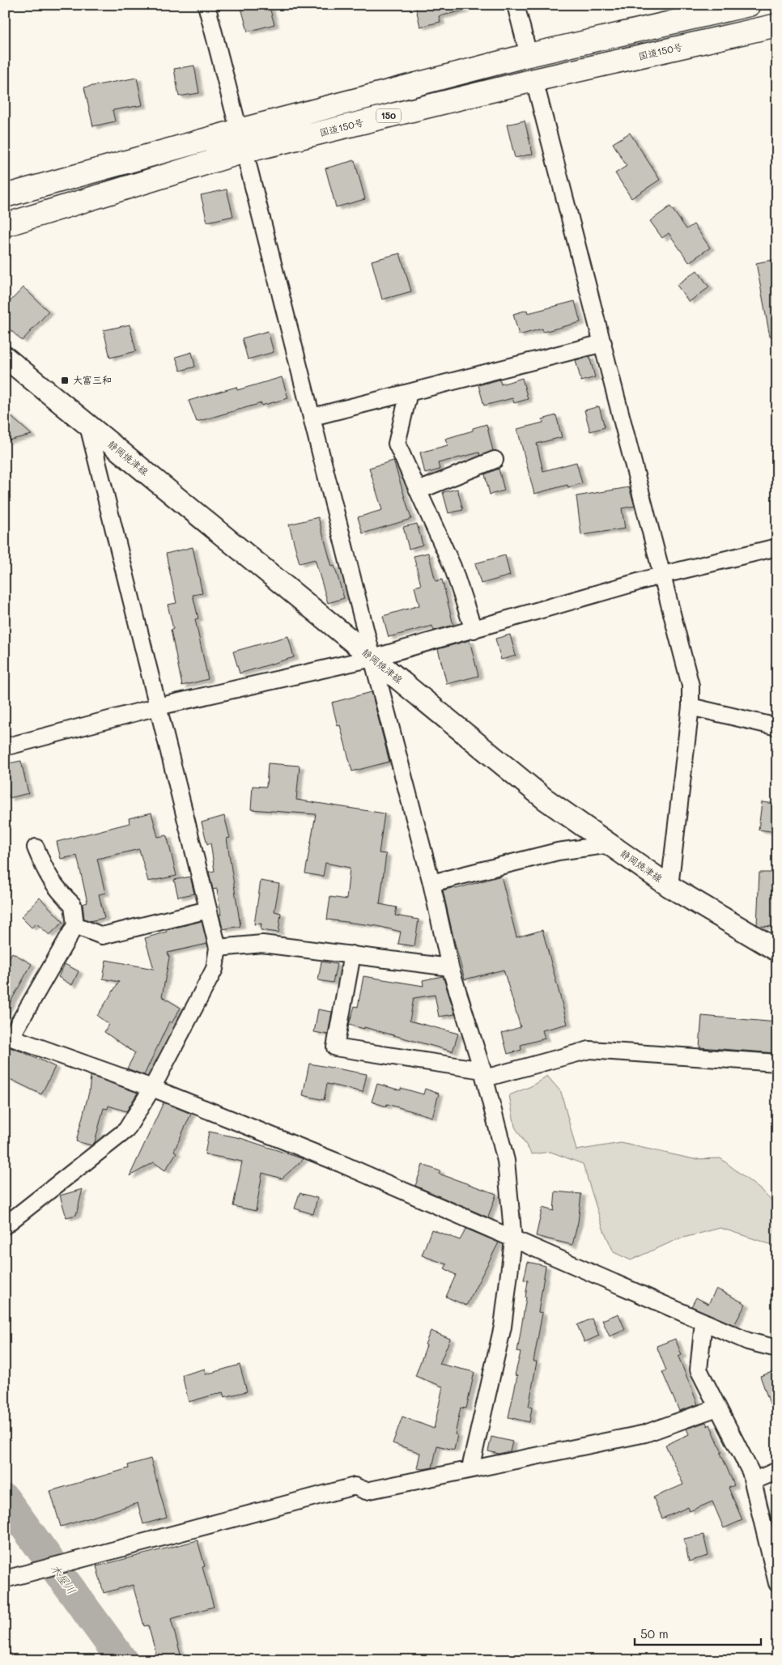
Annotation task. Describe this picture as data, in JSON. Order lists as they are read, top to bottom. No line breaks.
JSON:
{"streets":{"highway":["国道150号","150"],"main road":["静岡焼津線"]},"water":["木屋川"],"places":{"transit":["大富三和"]},"scale_bar":"50 m"}
